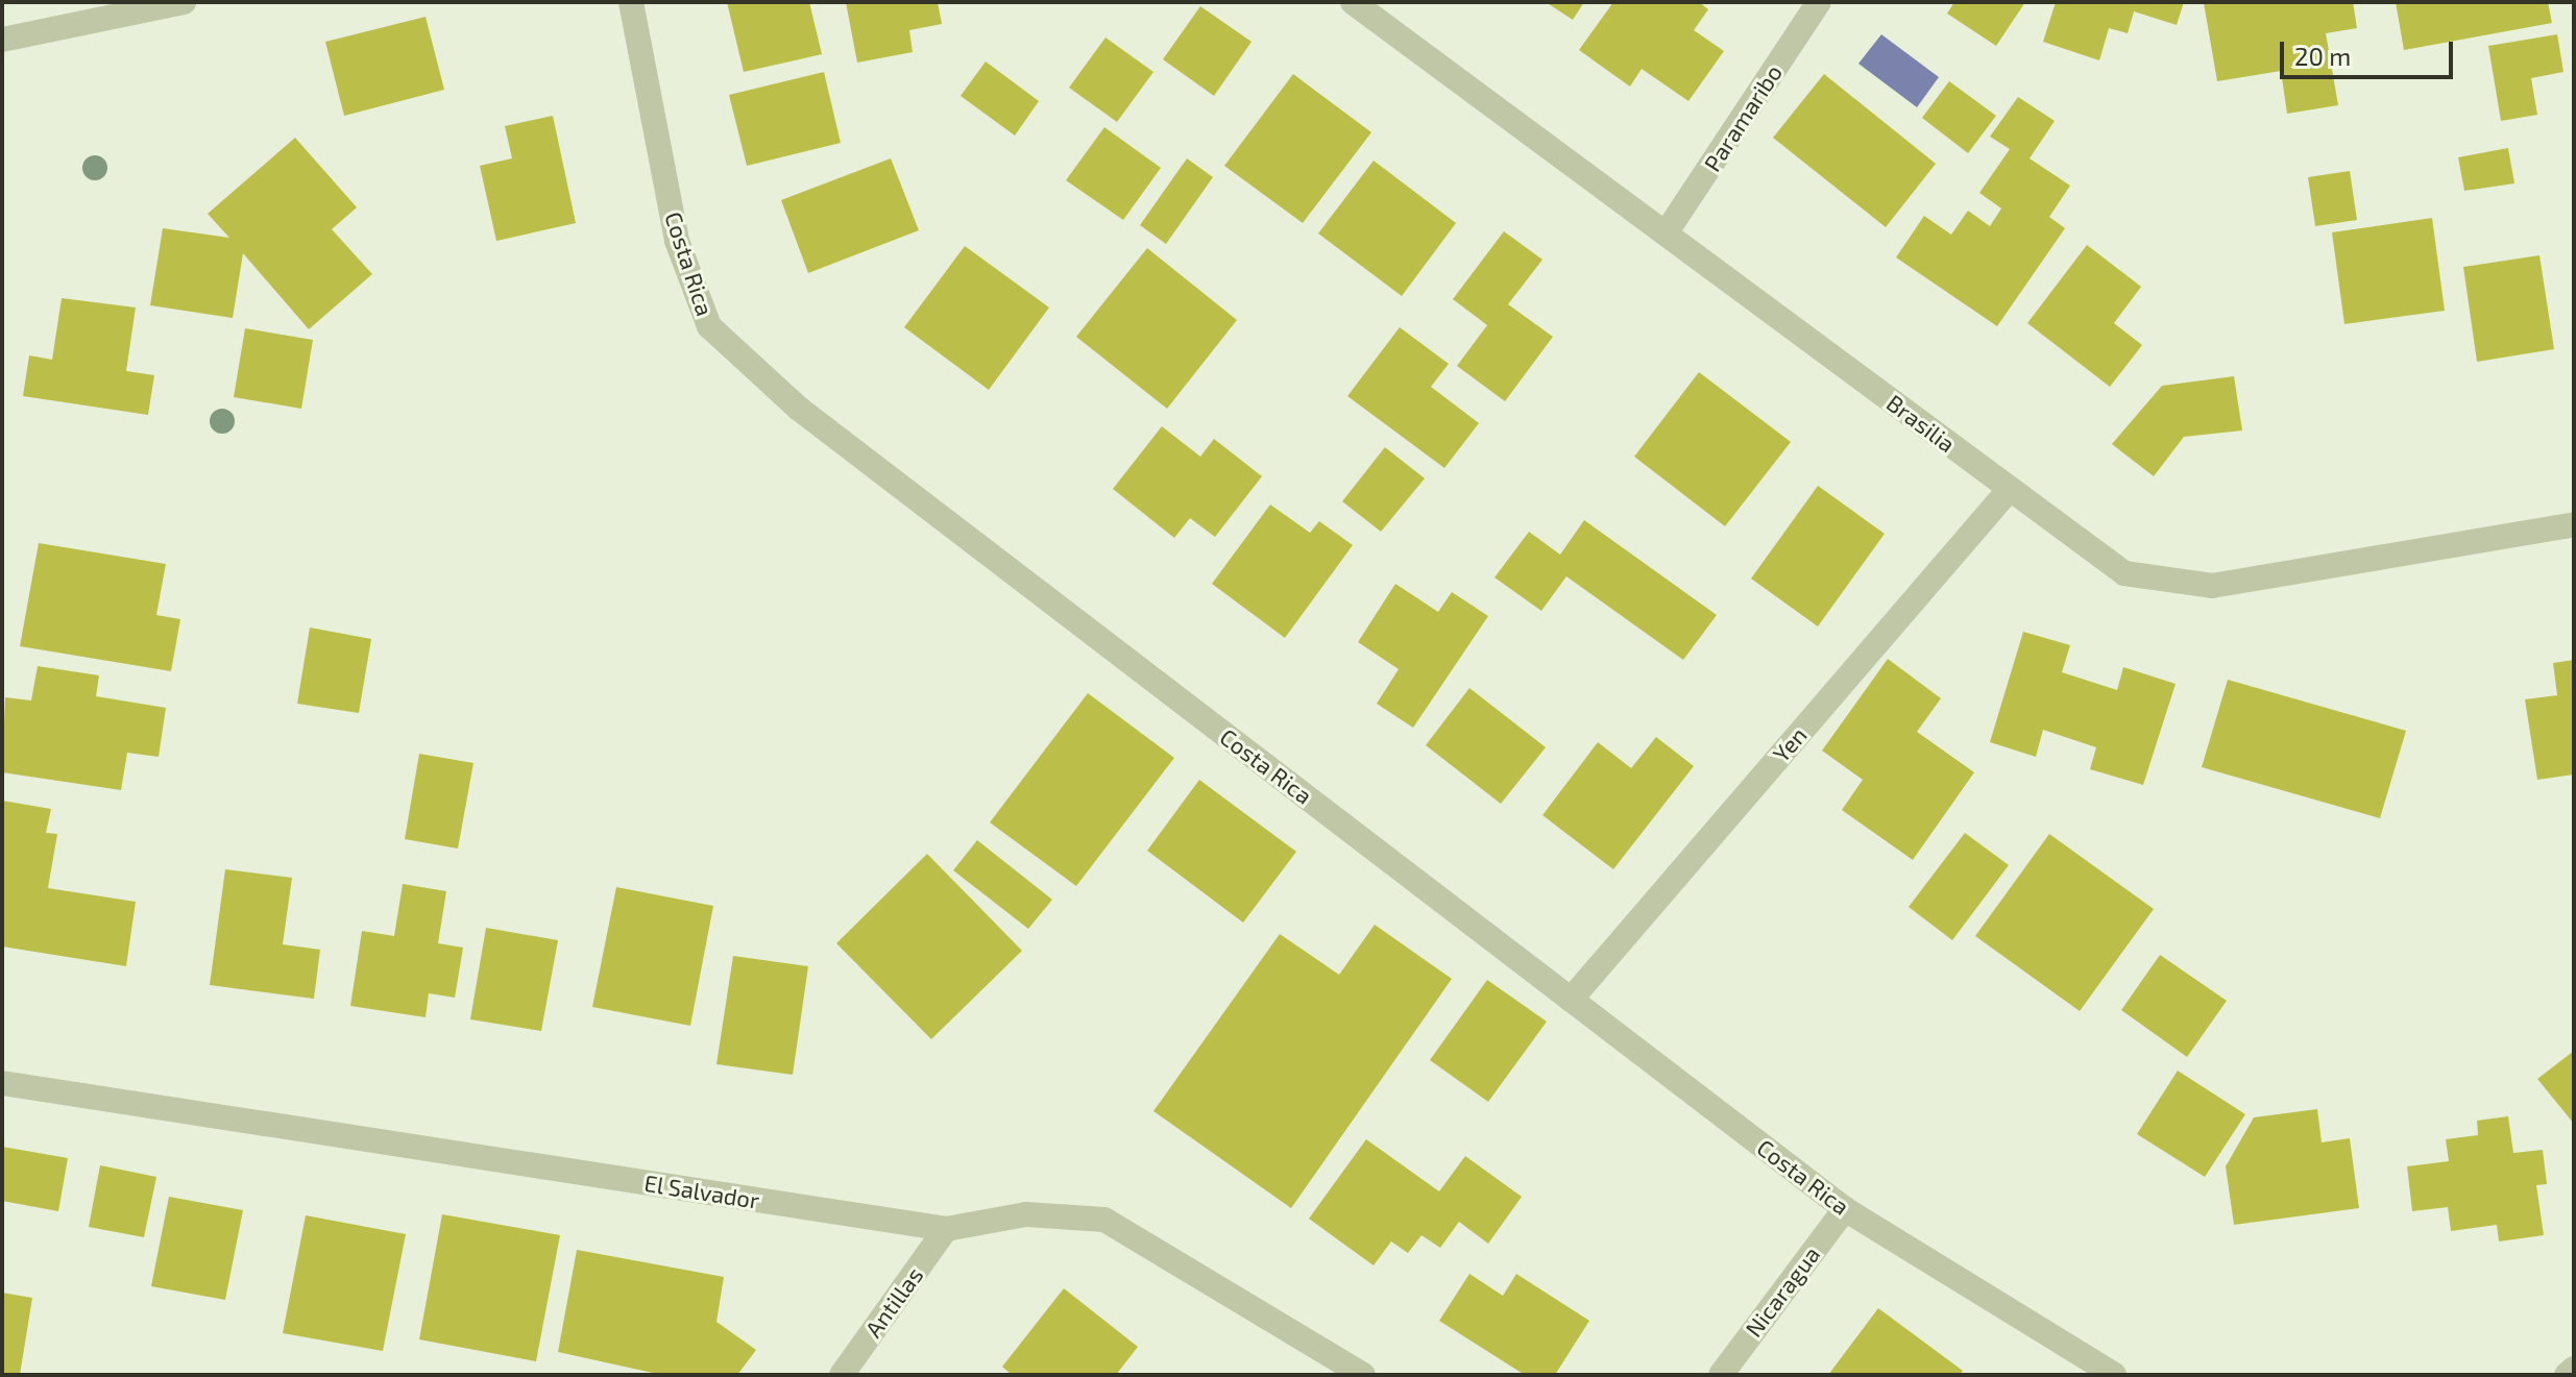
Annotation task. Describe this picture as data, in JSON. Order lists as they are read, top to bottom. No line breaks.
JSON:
{"streets":{"street":["Paramaribo","Costa Rica","Brasilia","Yen","El Salvador","Nicaragua","Antillas"]},"crossings":[["Paramaribo","Brasilia"],["Costa Rica","Yen"],["Costa Rica","Nicaragua"],["Brasilia","Yen"],["El Salvador","Antillas"]],"scale_bar":"20 m"}
